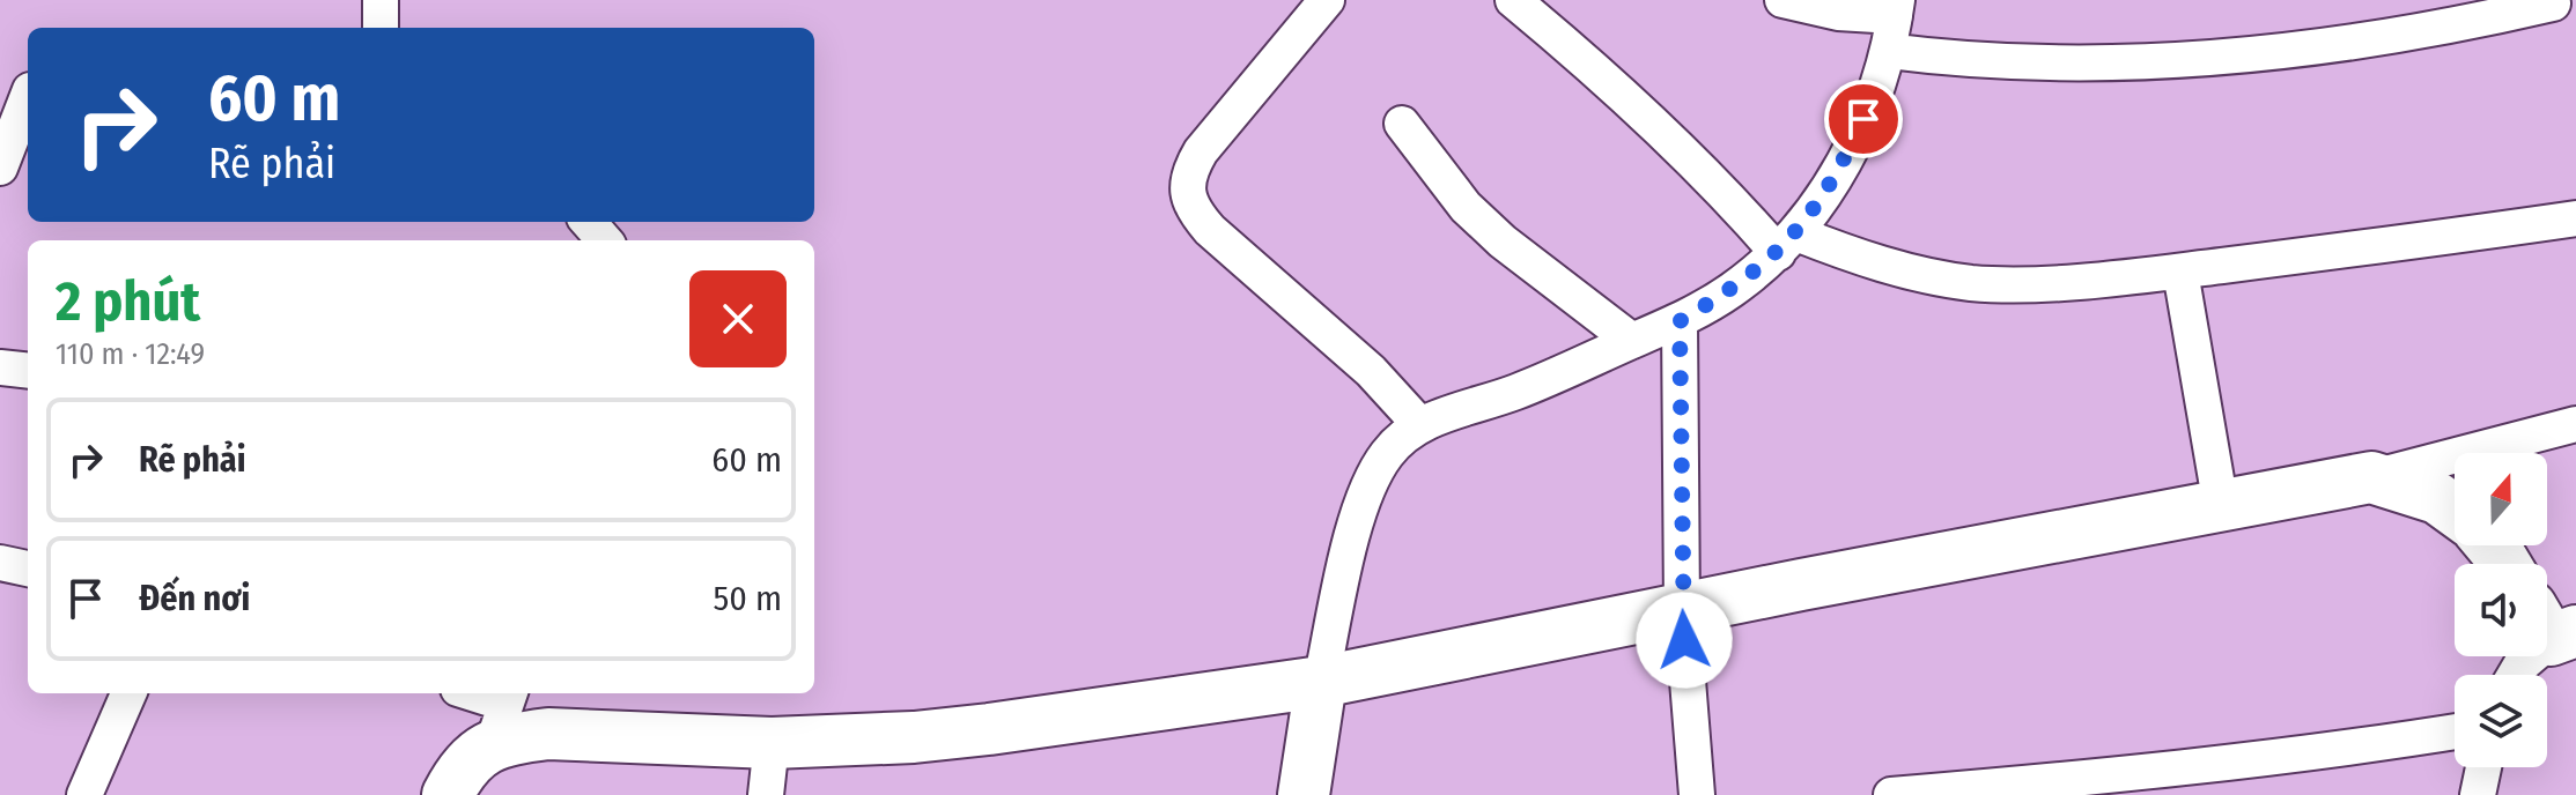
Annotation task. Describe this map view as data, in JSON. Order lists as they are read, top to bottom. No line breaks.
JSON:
{"north":"top","page":{"turn":["60 m","Rẽ phải"],"heading":["2 phút","110 m · 12:49"],"list":[{"name":"Rẽ phải","value":"60 m"},{"name":"Đến nơi","value":"50 m"}]}}
